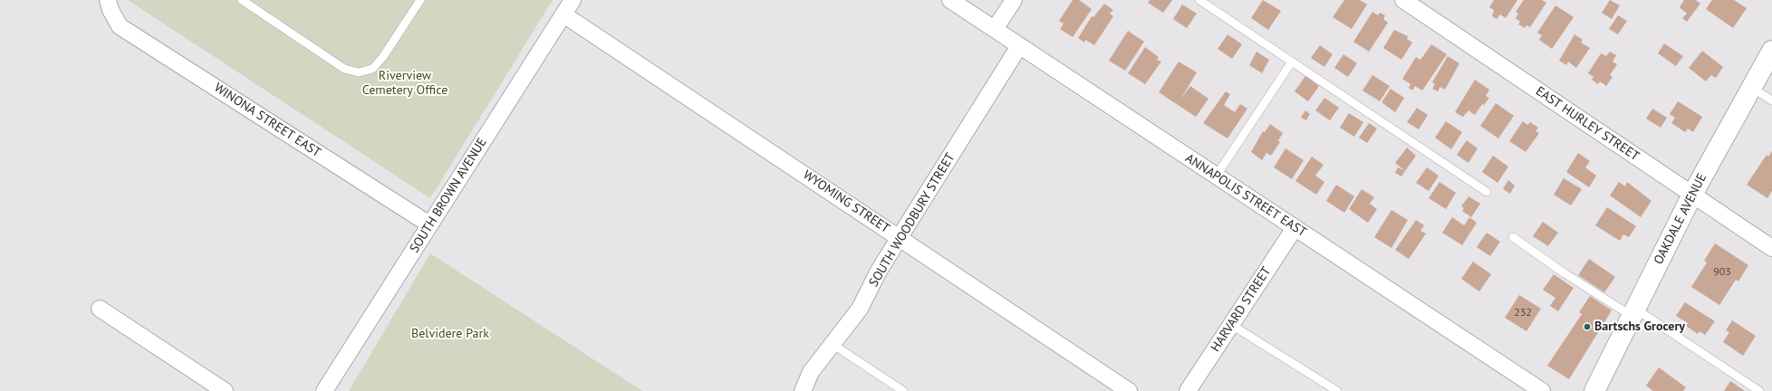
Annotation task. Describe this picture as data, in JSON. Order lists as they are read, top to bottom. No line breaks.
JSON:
{"streets":{"street":["WINONA STREET EAST","EAST HURLEY STREET","SOUTH BROWN AVENUE","ANNAPOLIS STREET EAST","WYOMING STREET","OAKDALE AVENUE","SOUTH WOODBURY STREET","HARVARD STREET"]},"crossings":[["WINONA STREET EAST","SOUTH BROWN AVENUE"],["EAST HURLEY STREET","OAKDALE AVENUE"],["SOUTH BROWN AVENUE","WYOMING STREET"],["ANNAPOLIS STREET EAST","SOUTH WOODBURY STREET"],["ANNAPOLIS STREET EAST","HARVARD STREET"],["WYOMING STREET","SOUTH WOODBURY STREET"]],"parks":["Riverview Cemetery Office","Belvidere Park"],"places":["Bartschs Grocery"],"house_numbers":["903","232"]}
